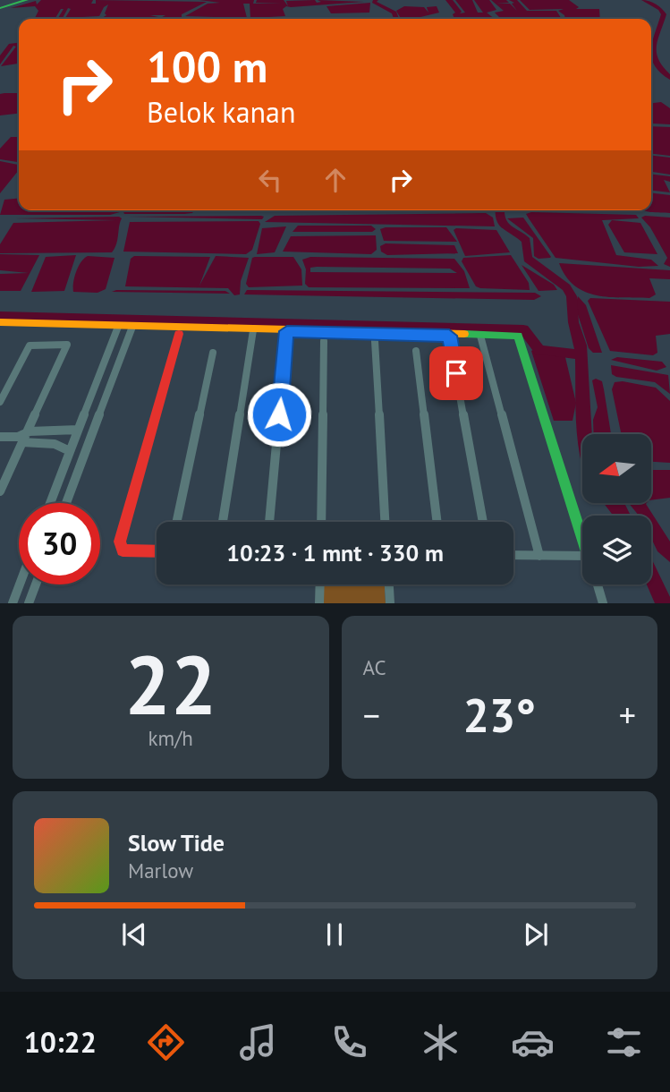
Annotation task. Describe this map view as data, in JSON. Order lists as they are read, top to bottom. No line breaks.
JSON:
{"north":"left","page":{"turn":["100 m","Belok kanan"],"limit":"30","trip":"10:23 · 1 mnt · 330 m","tile":[["22","km/h"],"AC"],"heat":["−","23°","+"],"song":["Slow Tide","Marlow"],"tabs":"10:22"}}
